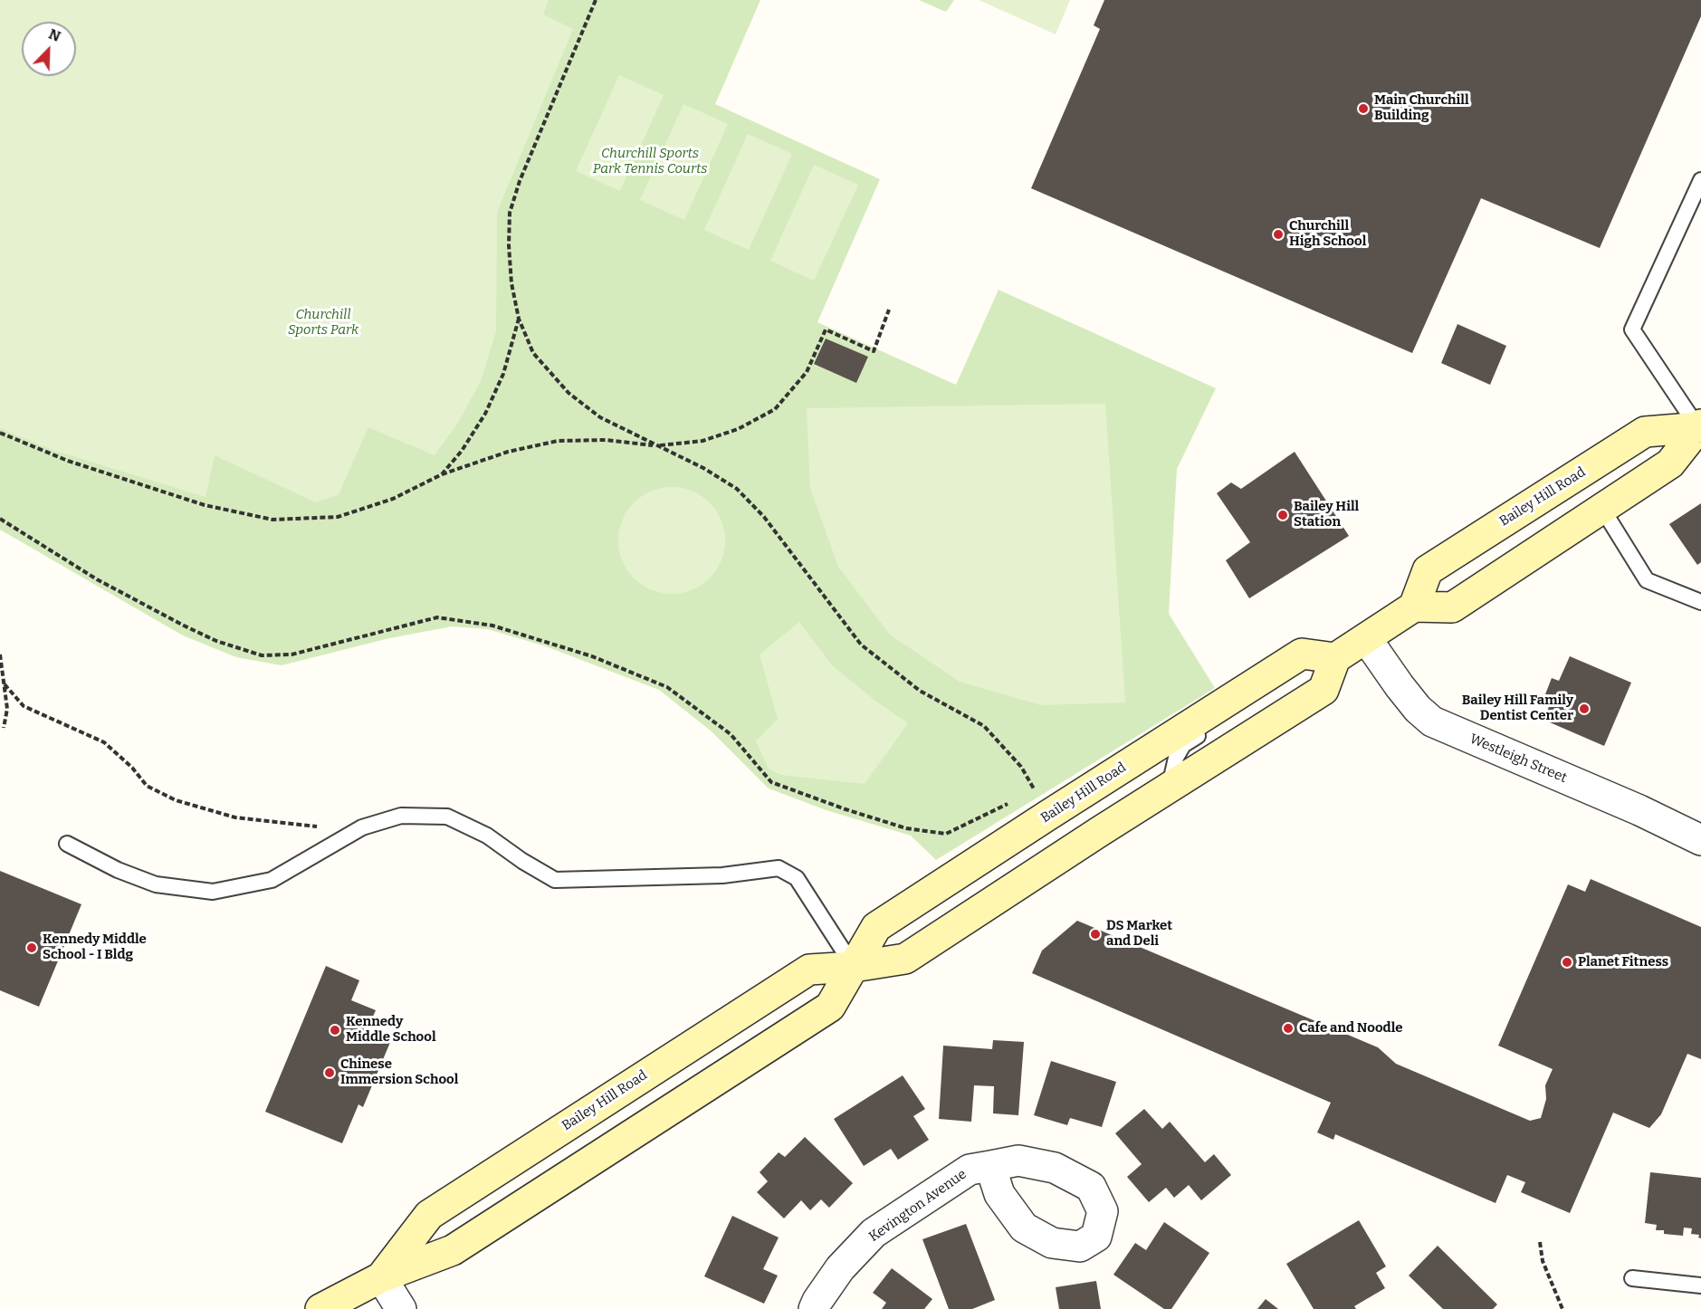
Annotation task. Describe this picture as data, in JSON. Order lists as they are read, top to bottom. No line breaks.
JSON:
{"streets":{"main road":["Bailey Hill Road"],"street":["Westleigh Street","Kevington Avenue"]},"parks":["Churchill Sports Park Tennis Courts","Churchill Sports Park"],"places":["Main Churchill Building","Churchill High School","Bailey Hill Station","Bailey Hill Family Dentist Center","DS Market and Deli","Kennedy Middle School - I Bldg","Planet Fitness","Cafe and Noodle","Kennedy Middle School","Chinese Immersion School"],"north":"top right"}
